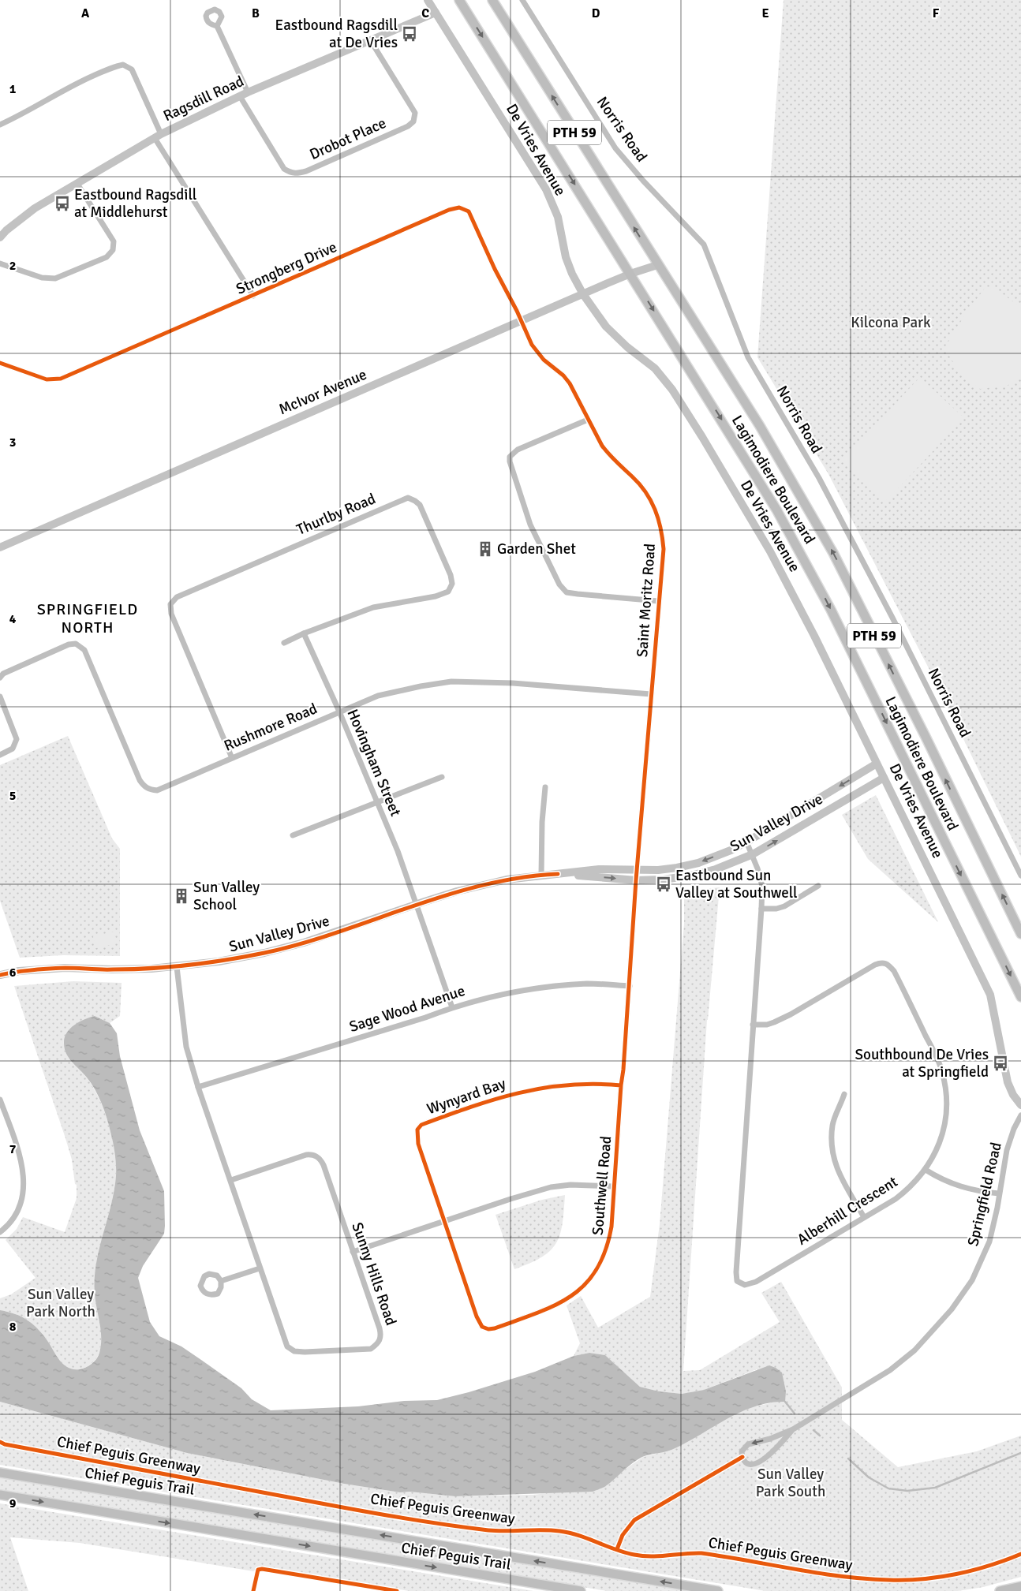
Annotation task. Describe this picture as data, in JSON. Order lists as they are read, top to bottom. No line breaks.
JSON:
{"streets":{"main road":["PTH 59","Lagimodiere Boulevard","Chief Peguis Trail"],"street":["Ragsdill Road","Norris Road","Drobot Place","De Vries Avenue","Strongberg Drive","McIvor Avenue","Thurlby Road","Saint Moritz Road","Rushmore Road","Hovingham Street","Sun Valley Drive","Sage Wood Avenue","Wynyard Bay","Southwell Road","Springfield Road","Alberhill Crescent","Sunny Hills Road"],"cycle path":["Chief Peguis Greenway"]},"crossings":[["Ragsdill Road","Drobot Place"],["Ragsdill Road","De Vries Avenue"],["De Vries Avenue","McIvor Avenue"],["De Vries Avenue","Sun Valley Drive"],["Strongberg Drive","McIvor Avenue"],["Strongberg Drive","Saint Moritz Road"],["McIvor Avenue","Lagimodiere Boulevard"],["McIvor Avenue","Saint Moritz Road"],["Thurlby Road","Rushmore Road"],["Thurlby Road","Hovingham Street"],["Saint Moritz Road","Rushmore Road"],["Saint Moritz Road","Sun Valley Drive"],["Saint Moritz Road","Southwell Road"],["Rushmore Road","Hovingham Street"],["Hovingham Street","Sun Valley Drive"],["Hovingham Street","Sage Wood Avenue"],["Sun Valley Drive","Southwell Road"],["Sun Valley Drive","Alberhill Crescent"],["Sun Valley Drive","Sunny Hills Road"],["Sage Wood Avenue","Southwell Road"],["Sage Wood Avenue","Sunny Hills Road"],["Wynyard Bay","Southwell Road"]],"districts":["SPRINGFIELD NORTH"],"parks":["Kilcona Park","Sun Valley Park North","Sun Valley Park South"],"places":{"bus stop":["Eastbound Ragsdill at De Vries","Eastbound Ragsdill at Middlehurst","Eastbound Sun Valley at Southwell","Southbound De Vries at Springfield"],"building":["Garden Shet","Sun Valley School"]},"grid":{"columns":["A","B","C","D","E","F"],"rows":["1","2","3","4","5","6","7","8","9"]}}
